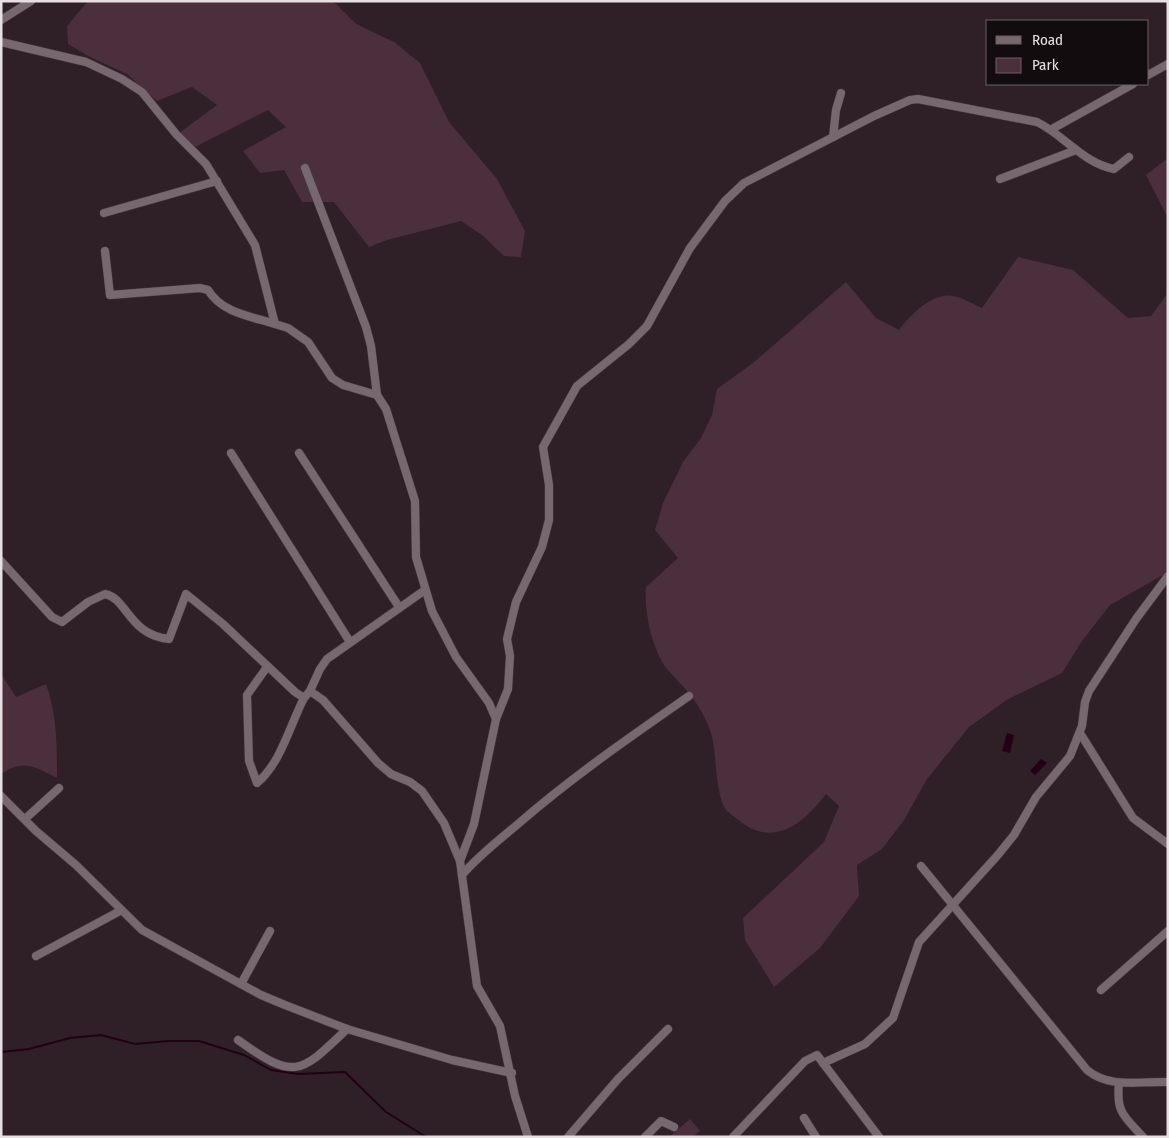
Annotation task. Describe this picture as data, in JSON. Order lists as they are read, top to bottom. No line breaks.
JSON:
{"legend":["Road","Park"]}
